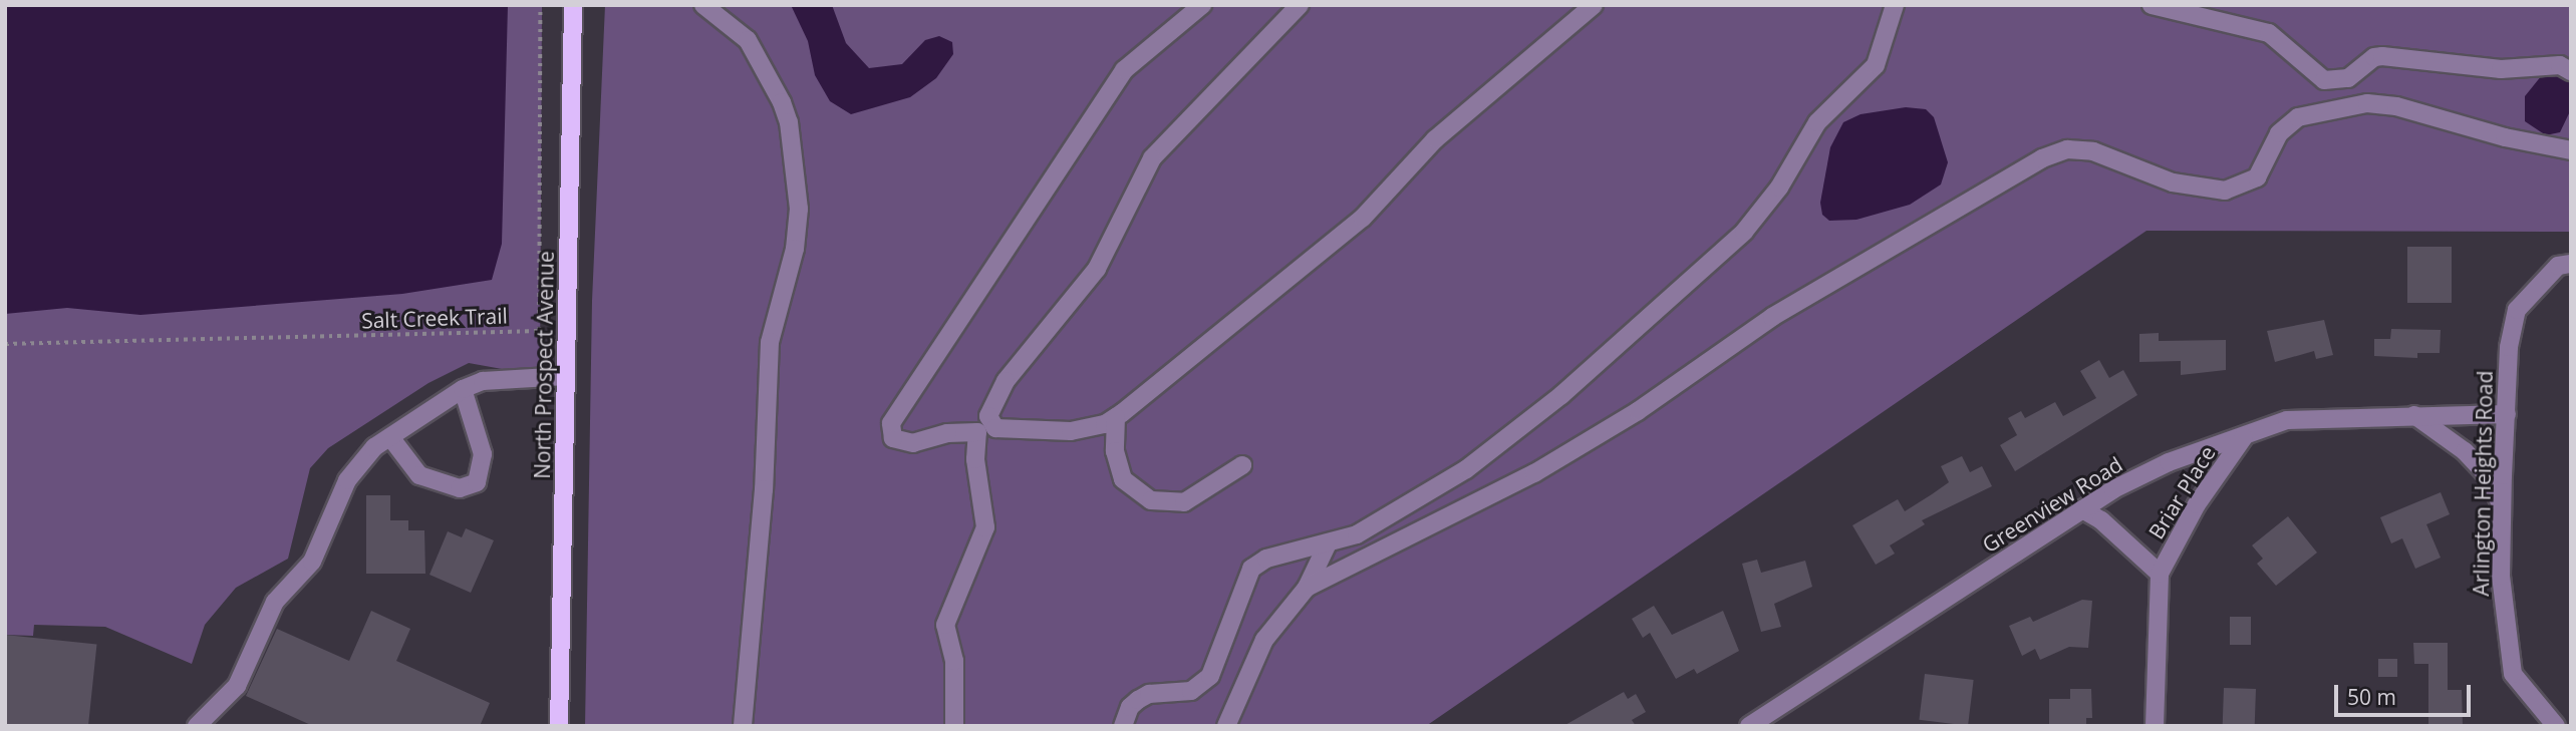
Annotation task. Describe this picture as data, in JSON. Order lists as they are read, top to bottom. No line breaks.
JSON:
{"streets":{"main road":["North Prospect Avenue"],"street":["Arlington Heights Road","Briar Place","Greenview Road"],"path":["Salt Creek Trail"]},"crossings":[["Arlington Heights Road","Greenview Road"],["Briar Place","Greenview Road"]],"scale_bar":"50 m"}
